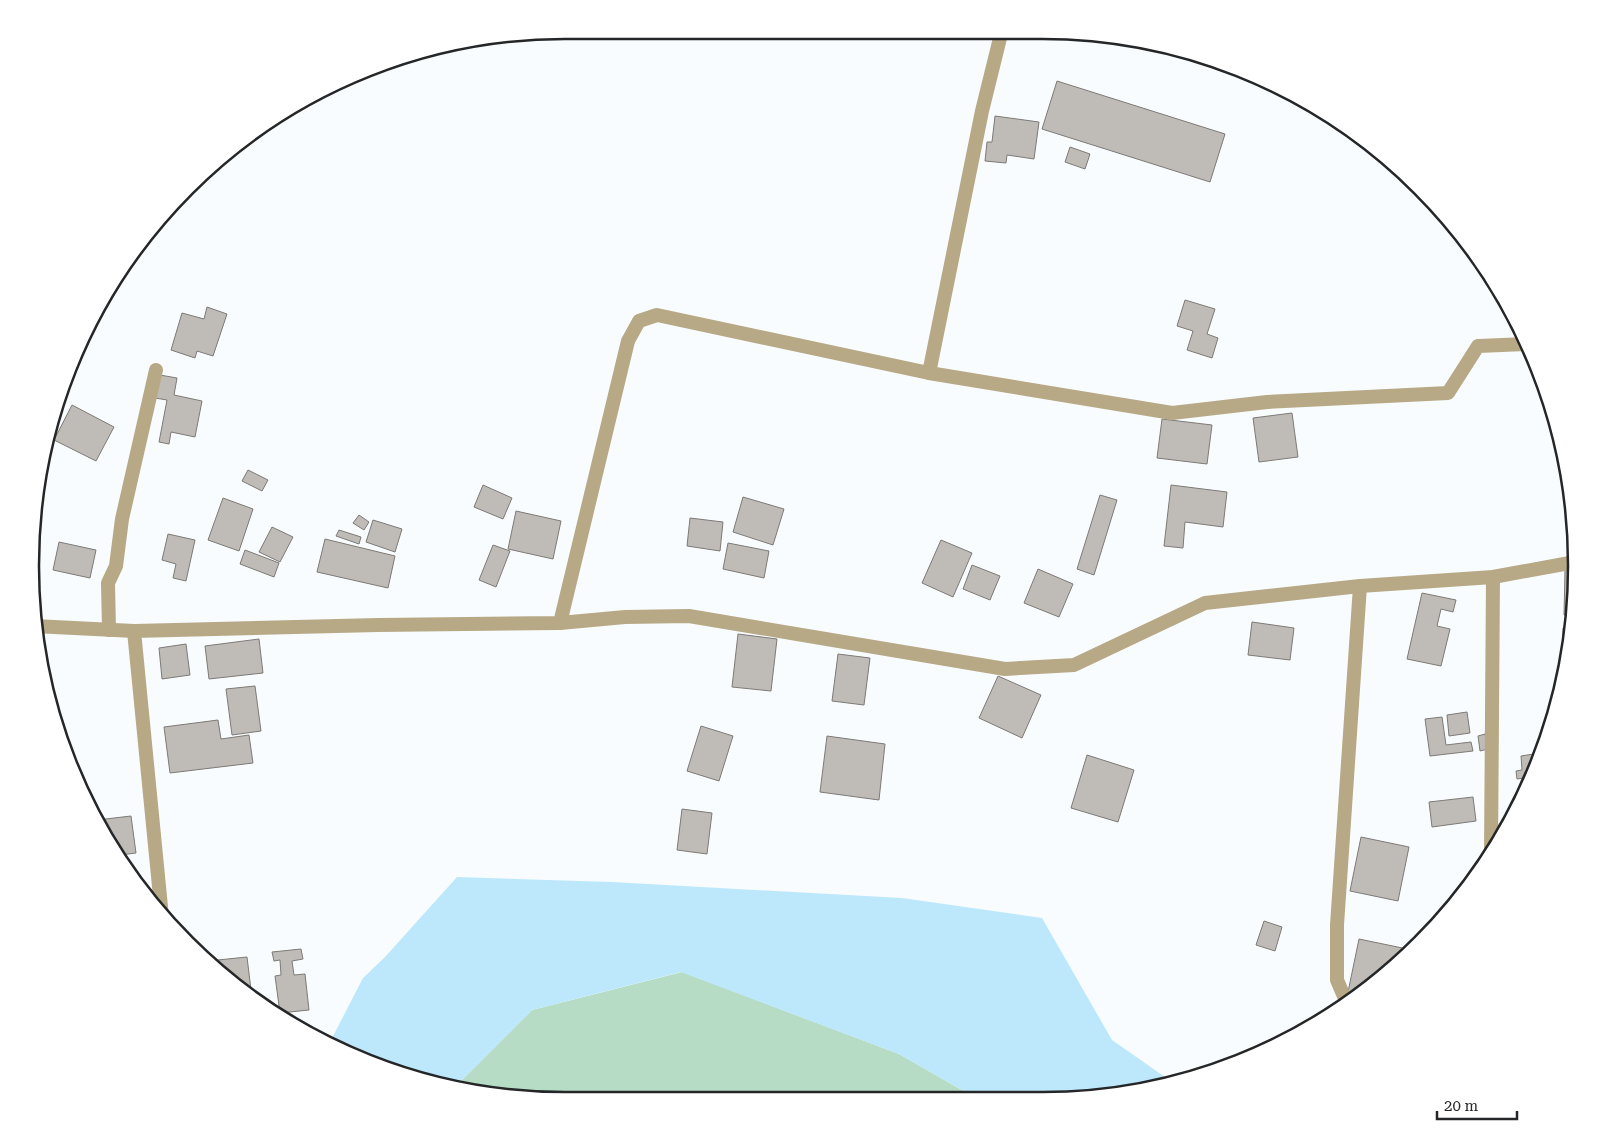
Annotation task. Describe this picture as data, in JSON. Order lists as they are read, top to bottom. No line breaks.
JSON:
{"scale_bar":"20 m"}
